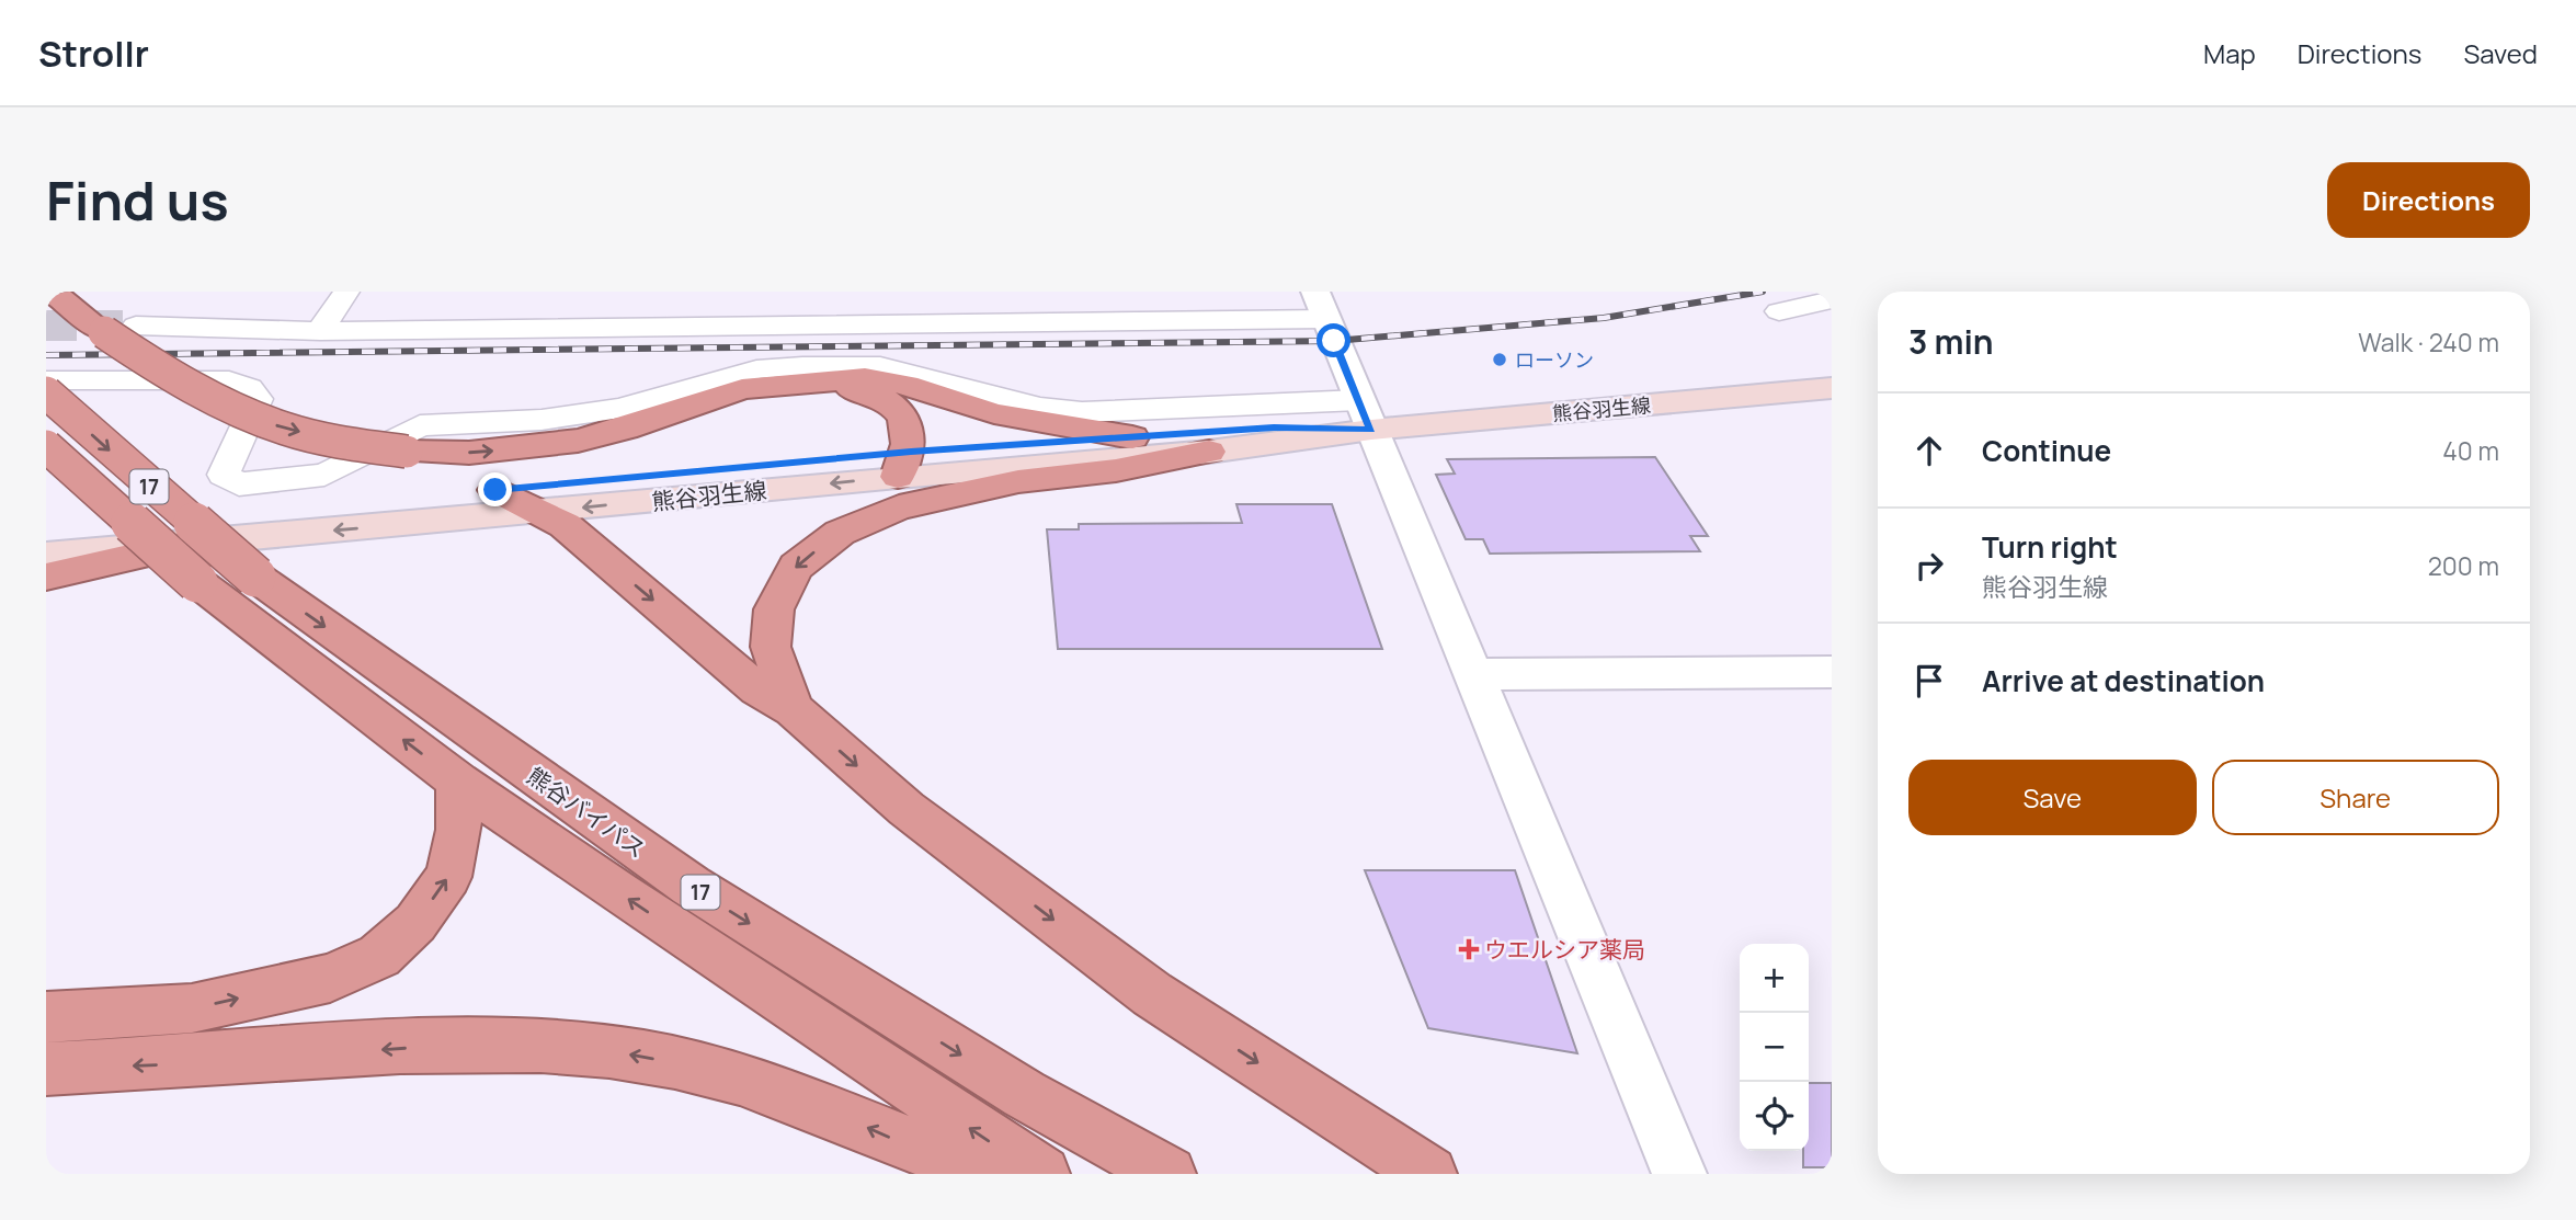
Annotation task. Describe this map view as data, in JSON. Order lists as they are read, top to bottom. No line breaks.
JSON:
{"streets":{"highway":["17","熊谷バイパス"],"main road":["熊谷羽生線"]},"crossings":[["熊谷羽生線","熊谷バイパス"]],"places":{"other":["ローソン"],"health":["ウエルシア薬局"]},"page":{"header":"Strollr","nav":["Map","Directions","Saved"],"buttons":["Directions",["Save","Share"]],"title":"Find us","heading":["3 min","Walk · 240 m"],"list":[["Continue","40 m"],["Turn right","熊谷羽生線","200 m"],"Arrive at destination"],"map_buttons":["+","−"]}}
